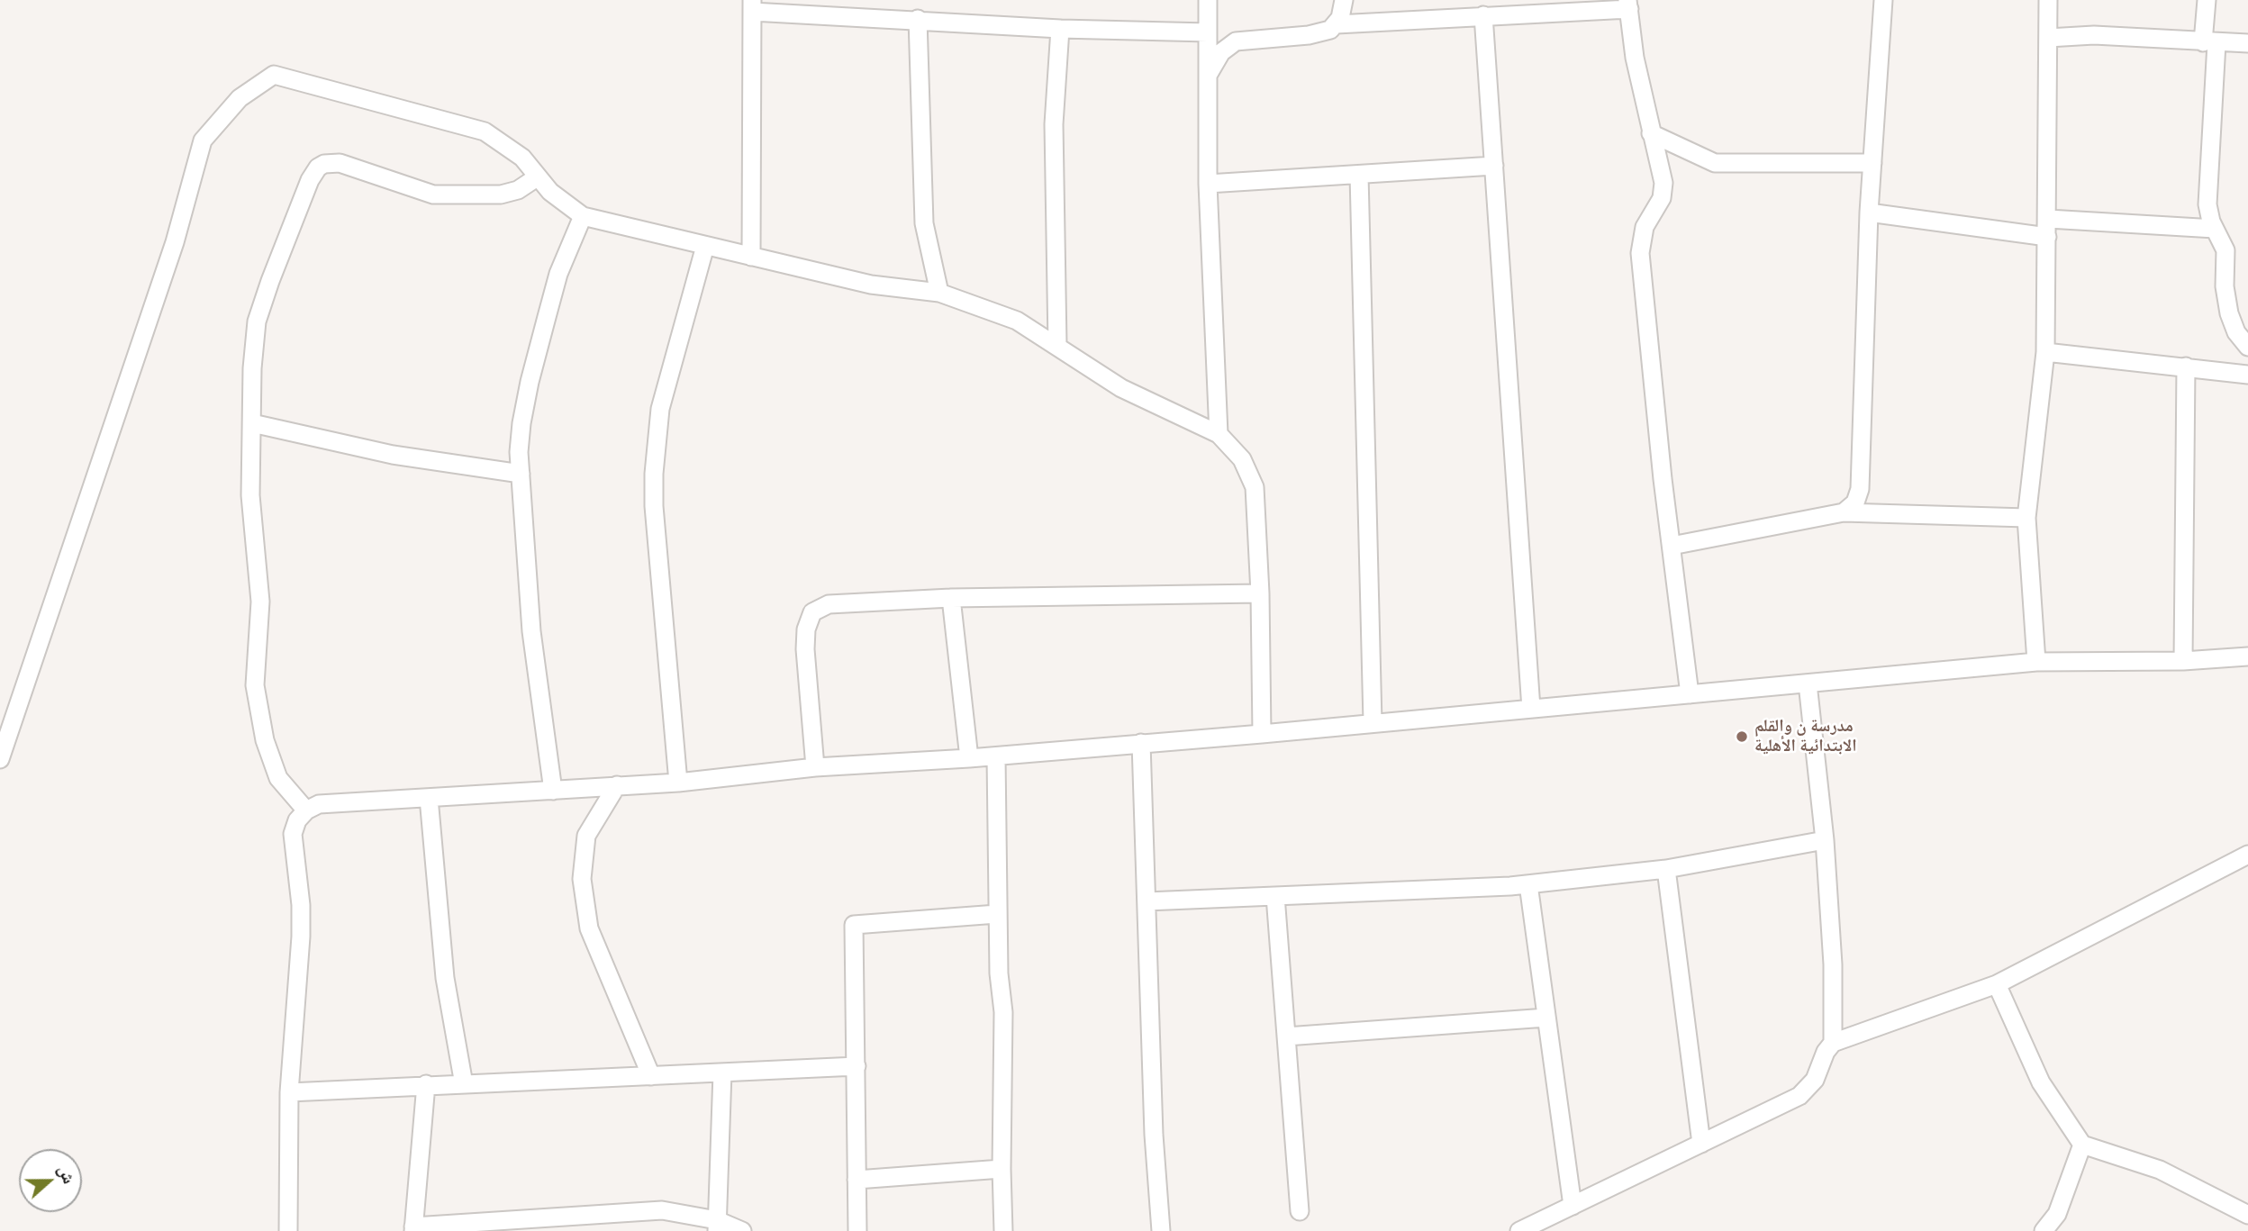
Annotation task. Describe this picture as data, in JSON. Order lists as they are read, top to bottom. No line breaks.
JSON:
{"places":["مدرسة ن والقلم الابتدائية الأهلية"],"north":"right"}
